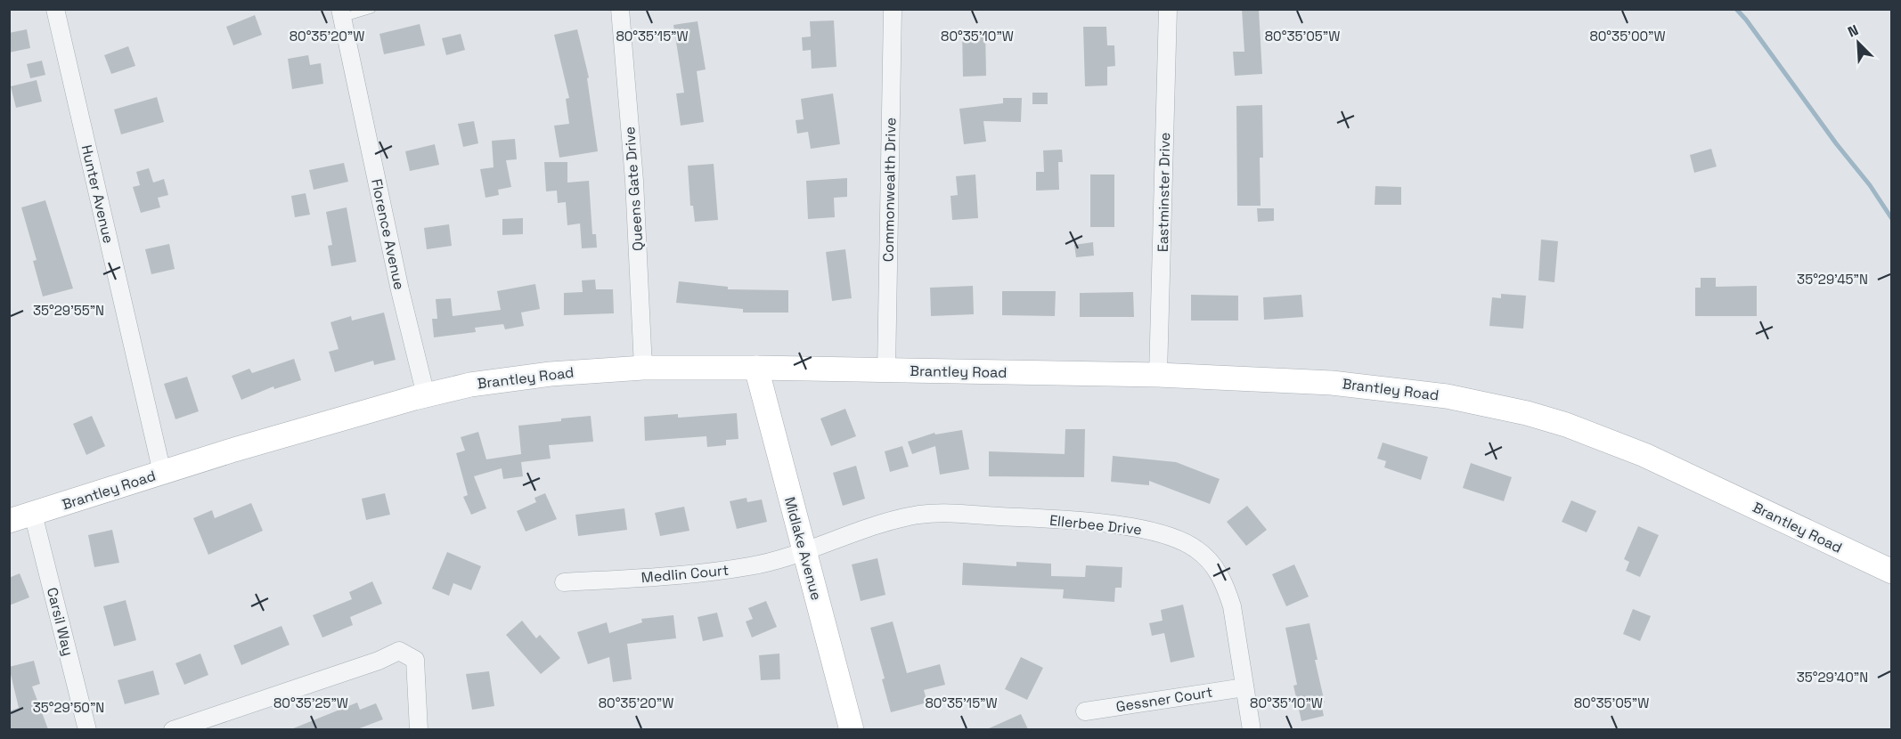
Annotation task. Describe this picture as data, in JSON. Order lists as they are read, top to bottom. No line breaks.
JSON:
{"streets":{"street":["Queens Gate Drive","Commonwealth Drive","Eastminster Drive","Hunter Avenue","Florence Avenue","Brantley Road","Ellerbee Drive","Midlake Avenue","Medlin Court","Carsil Way","Gessner Court"]},"crossings":[["Queens Gate Drive","Brantley Road"],["Commonwealth Drive","Brantley Road"],["Eastminster Drive","Brantley Road"],["Hunter Avenue","Brantley Road"],["Florence Avenue","Brantley Road"],["Brantley Road","Midlake Avenue"],["Brantley Road","Carsil Way"],["Ellerbee Drive","Midlake Avenue"],["Ellerbee Drive","Medlin Court"],["Ellerbee Drive","Gessner Court"],["Midlake Avenue","Medlin Court"]],"north":"top left","coordinates":["80°35'10\"W","80°35'05\"W","80°35'00\"W","80°35'20\"W","80°35'15\"W","35°29'45\"N","35°29'55\"N","35°29'40\"N","80°35'25\"W","35°29'50\"N"]}
